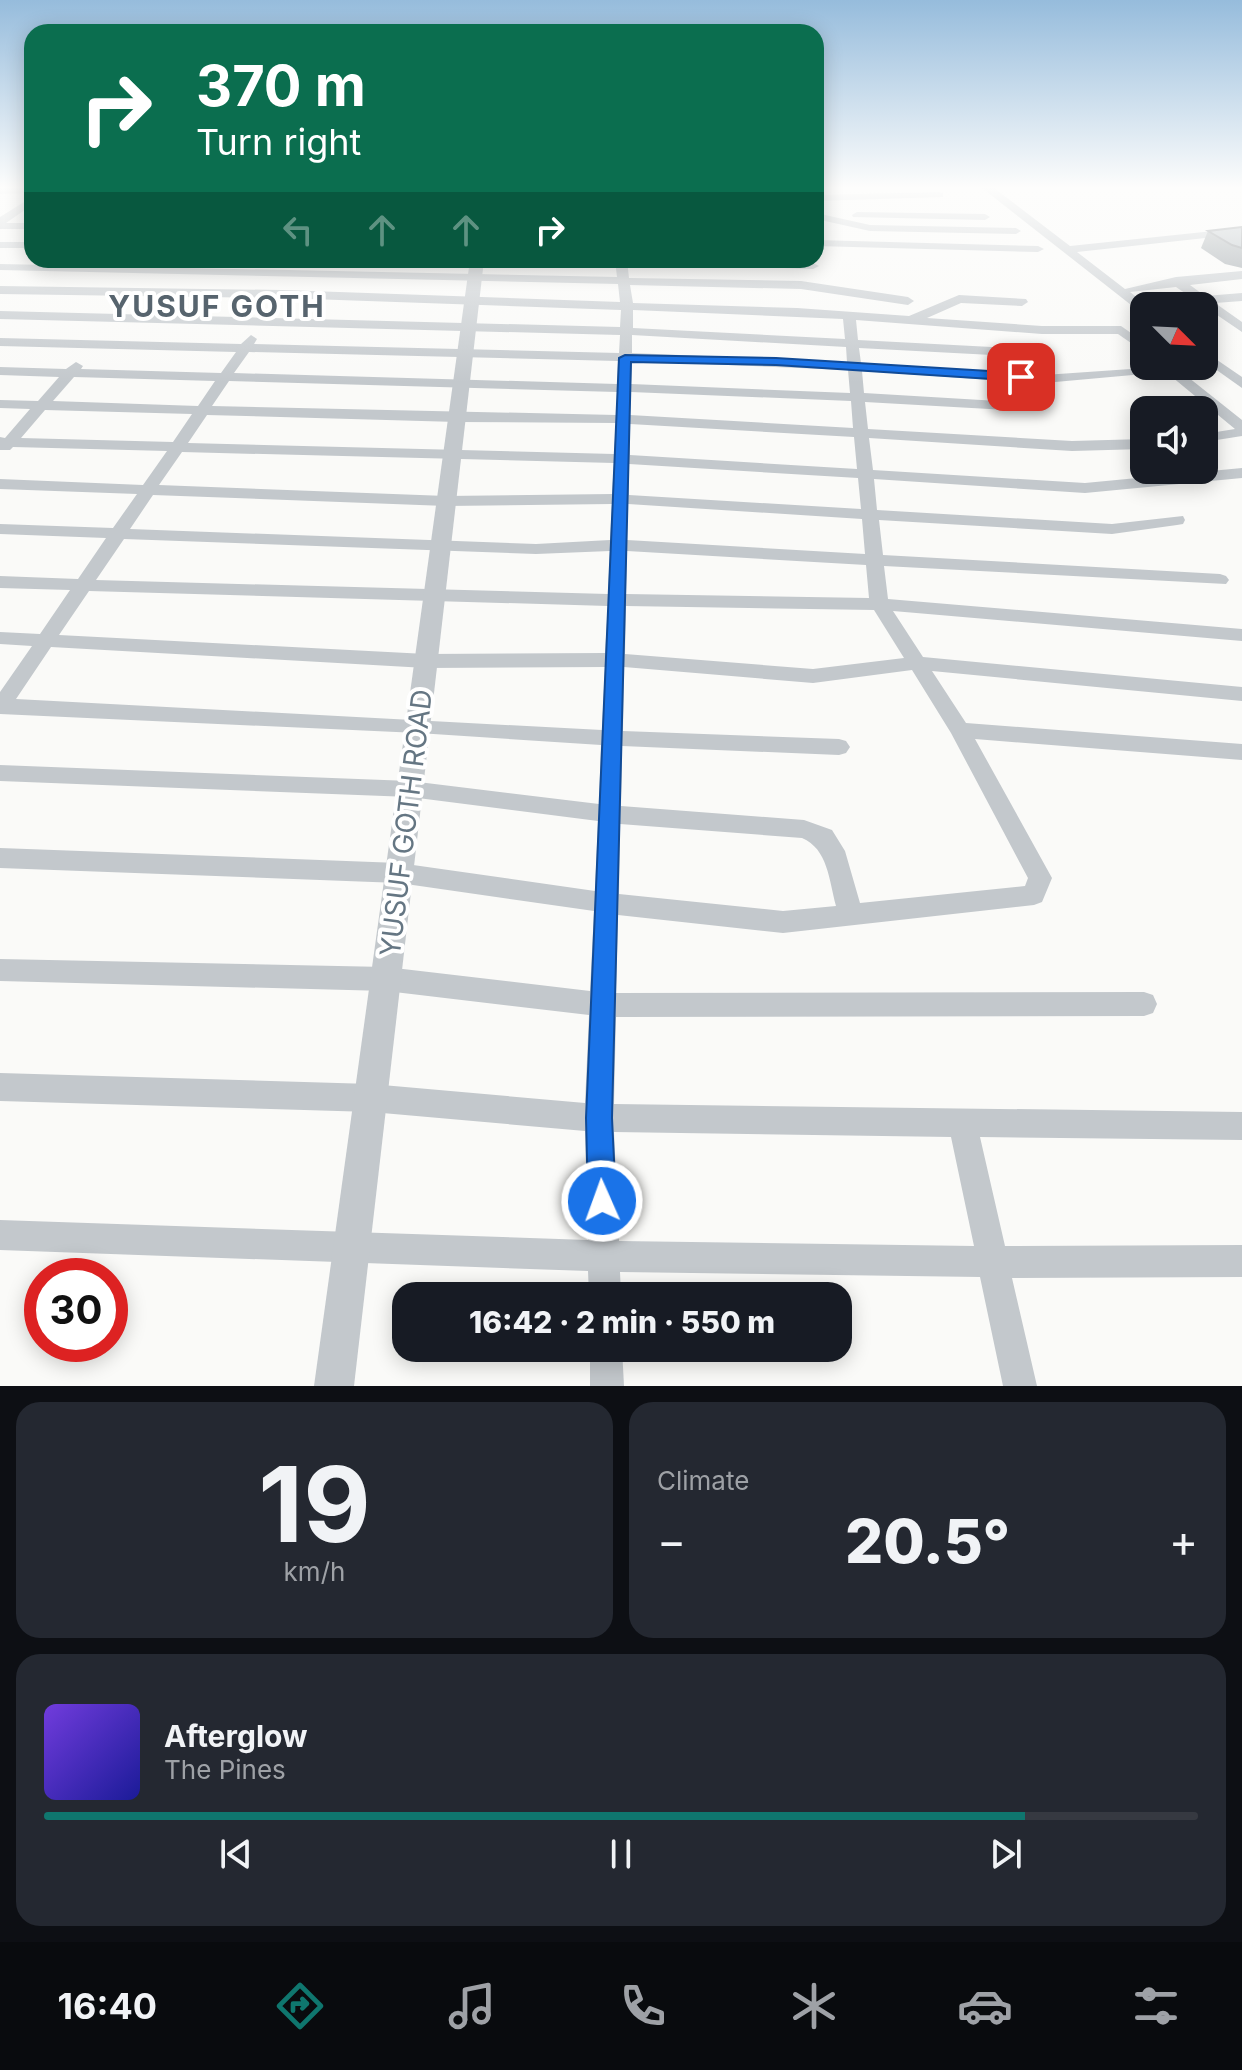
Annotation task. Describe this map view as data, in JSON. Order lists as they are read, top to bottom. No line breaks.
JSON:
{"streets":{"street":["YUSUF GOTH ROAD"]},"districts":["YUSUF GOTH"],"north":"bottom right","page":{"turn":["370 m","Turn right"],"limit":"30","trip":"16:42 · 2 min · 550 m","tile":[["19","km/h"],"Climate"],"heat":["−","20.5°","+"],"song":["Afterglow","The Pines"],"tabs":"16:40"}}
